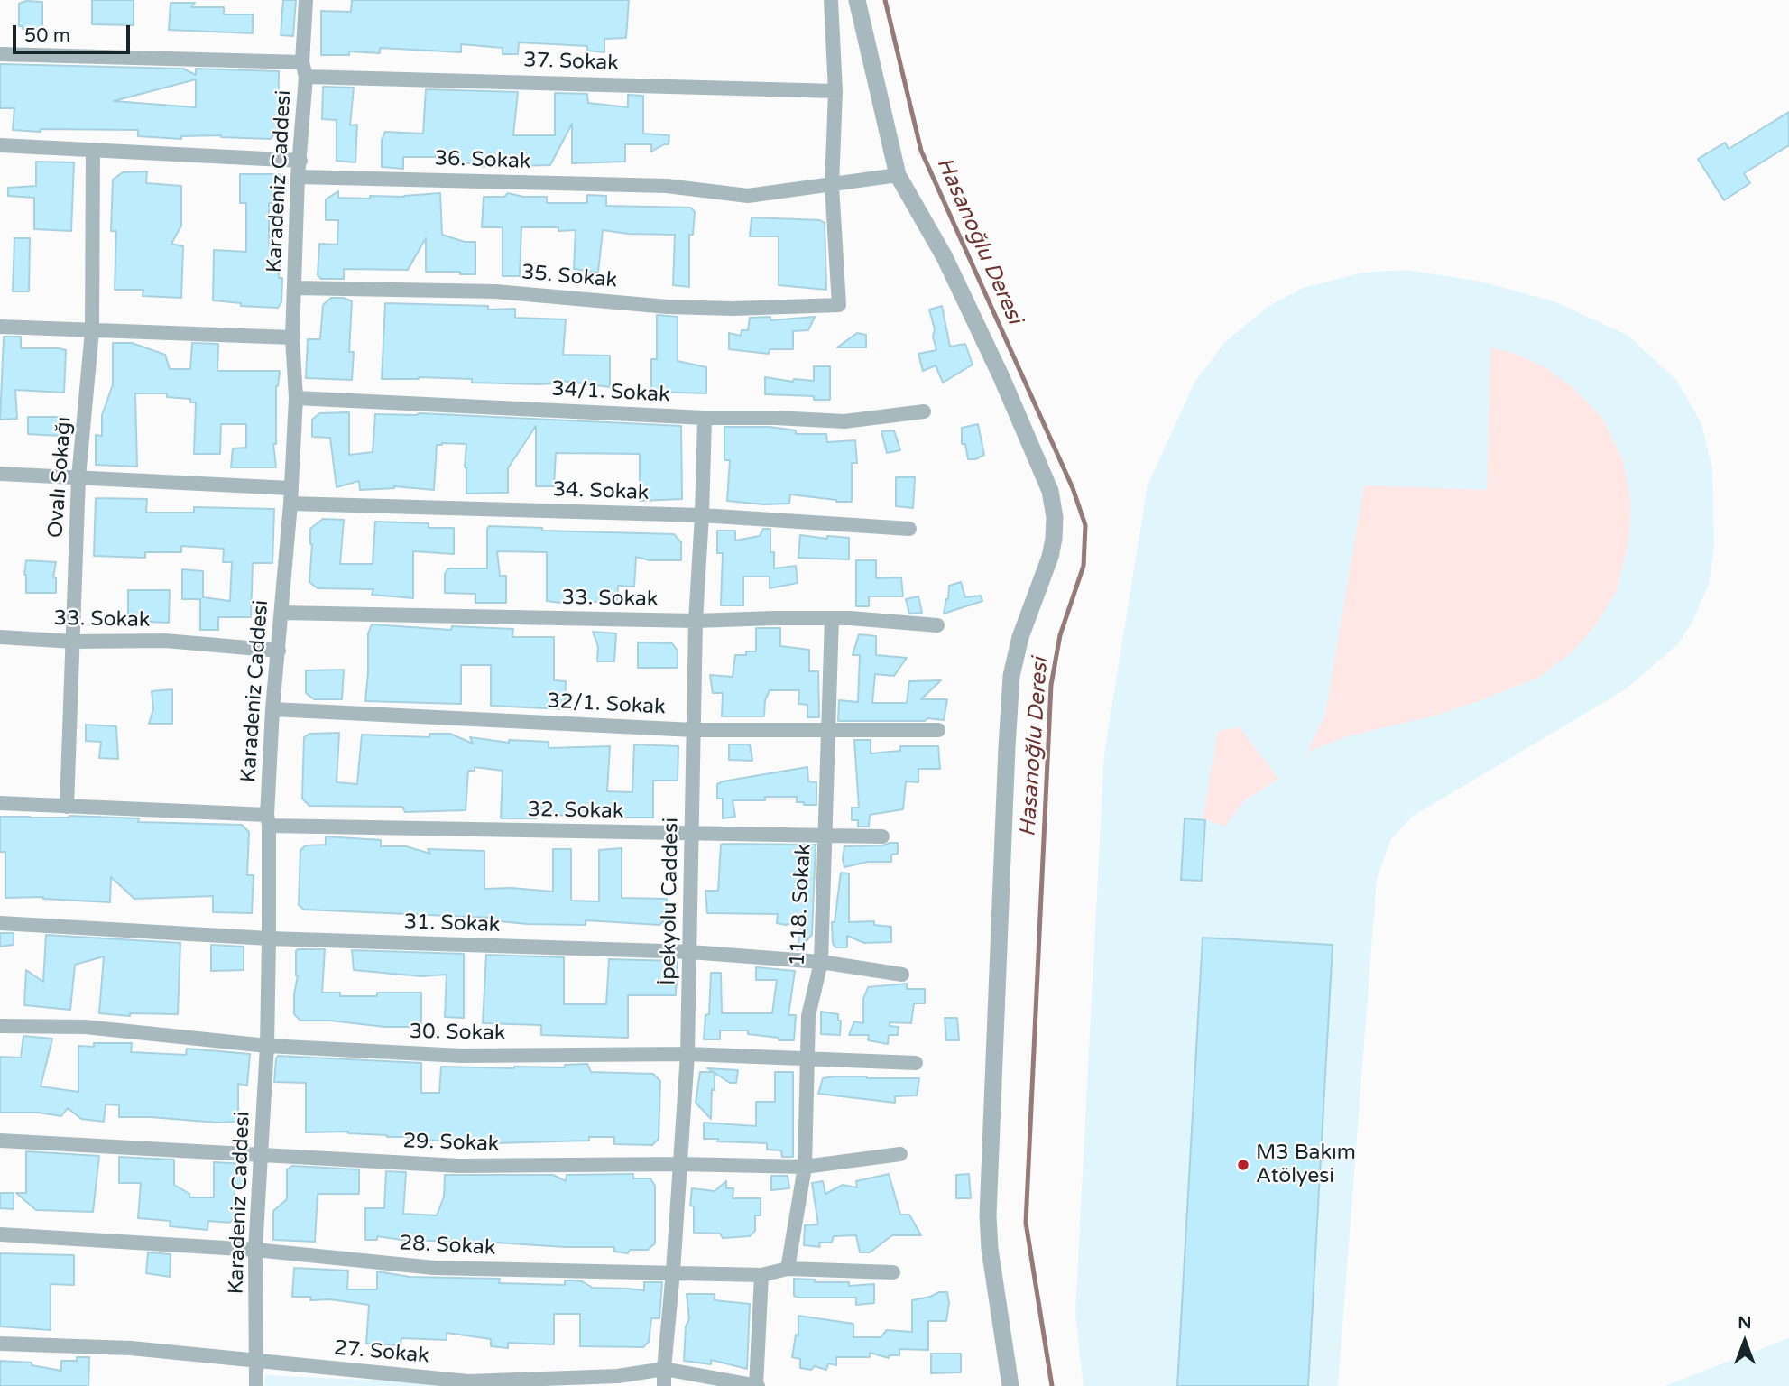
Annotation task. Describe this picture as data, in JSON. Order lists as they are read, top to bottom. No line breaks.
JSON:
{"streets":{"street":["37. Sokak","36. Sokak","Karadeniz Caddesi","35. Sokak","34/1. Sokak","Ovalı Sokağı","34. Sokak","33. Sokak","32/1. Sokak","32. Sokak","İpekyolu Caddesi","1118. Sokak","31. Sokak","30. Sokak","29. Sokak","28. Sokak","27. Sokak"]},"crossings":[["37. Sokak","Karadeniz Caddesi"],["36. Sokak","Karadeniz Caddesi"],["36. Sokak","35. Sokak"],["Karadeniz Caddesi","35. Sokak"],["Karadeniz Caddesi","34/1. Sokak"],["Karadeniz Caddesi","34. Sokak"],["Karadeniz Caddesi","33. Sokak"],["Karadeniz Caddesi","32/1. Sokak"],["Karadeniz Caddesi","32. Sokak"],["Karadeniz Caddesi","31. Sokak"],["Karadeniz Caddesi","30. Sokak"],["Karadeniz Caddesi","29. Sokak"],["Karadeniz Caddesi","28. Sokak"],["Karadeniz Caddesi","27. Sokak"],["34/1. Sokak","İpekyolu Caddesi"],["Ovalı Sokağı","33. Sokak"],["Ovalı Sokağı","32. Sokak"],["34. Sokak","İpekyolu Caddesi"],["33. Sokak","İpekyolu Caddesi"],["33. Sokak","1118. Sokak"],["32/1. Sokak","İpekyolu Caddesi"],["32/1. Sokak","1118. Sokak"],["32. Sokak","İpekyolu Caddesi"],["32. Sokak","1118. Sokak"],["İpekyolu Caddesi","31. Sokak"],["İpekyolu Caddesi","30. Sokak"],["İpekyolu Caddesi","29. Sokak"],["İpekyolu Caddesi","28. Sokak"],["İpekyolu Caddesi","27. Sokak"],["1118. Sokak","31. Sokak"],["1118. Sokak","30. Sokak"],["1118. Sokak","29. Sokak"],["1118. Sokak","28. Sokak"]],"water":["Hasanoğlu Deresi"],"places":["M3 Bakım Atölyesi"],"scale_bar":"50 m","north":"top"}
